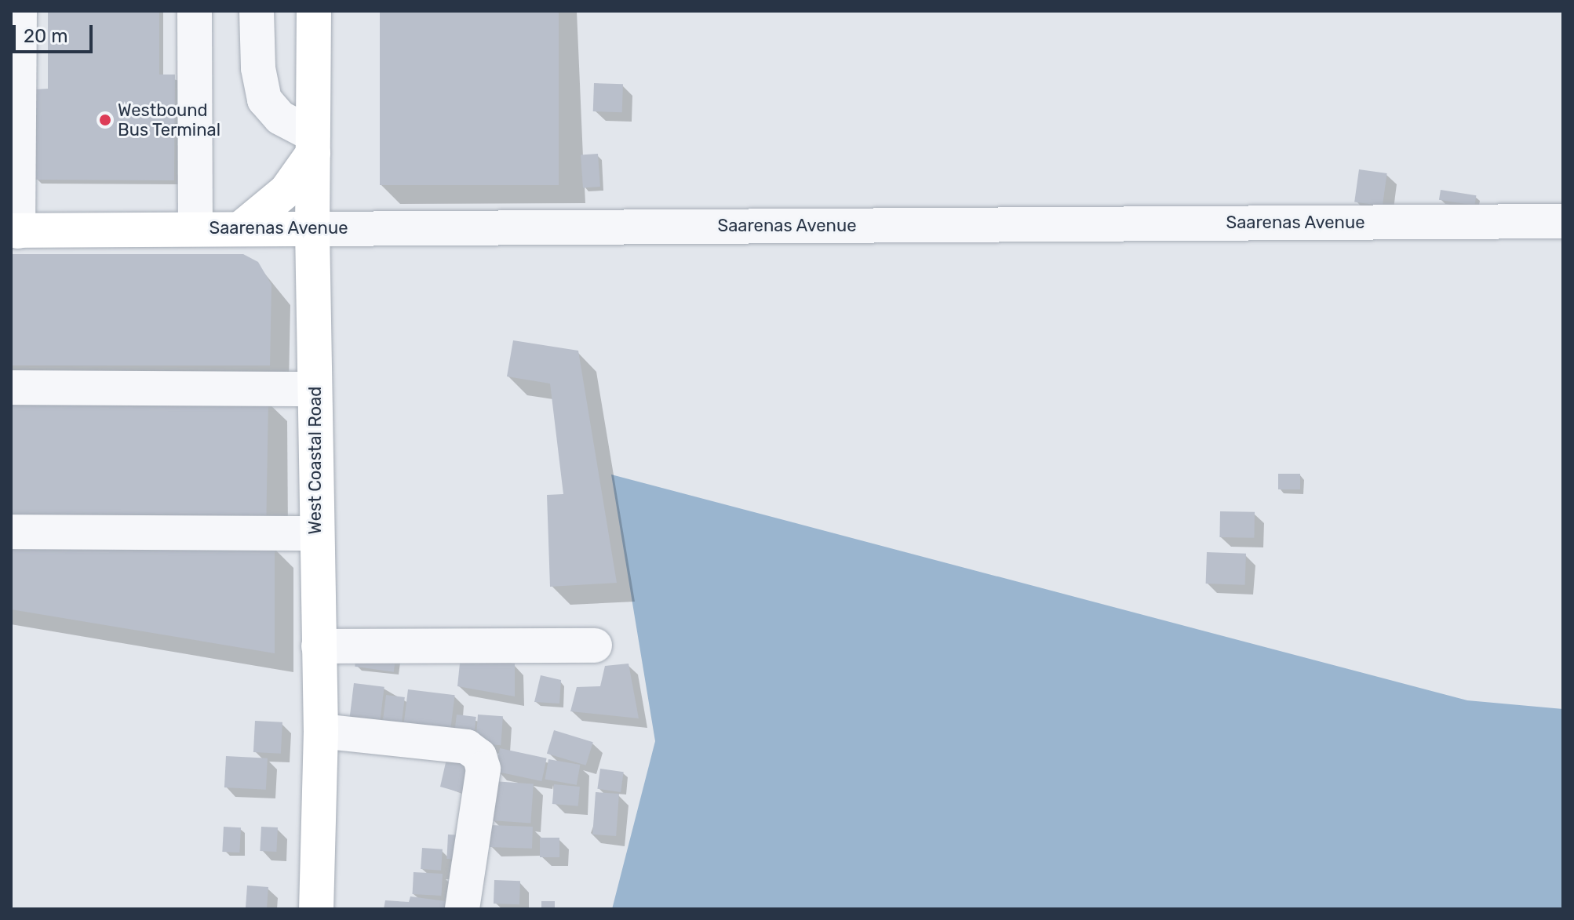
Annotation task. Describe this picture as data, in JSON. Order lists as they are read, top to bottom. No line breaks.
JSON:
{"streets":{"main road":["Saarenas Avenue","West Coastal Road"]},"crossings":[["Saarenas Avenue","West Coastal Road"]],"places":["Westbound Bus Terminal"],"scale_bar":"20 m"}
